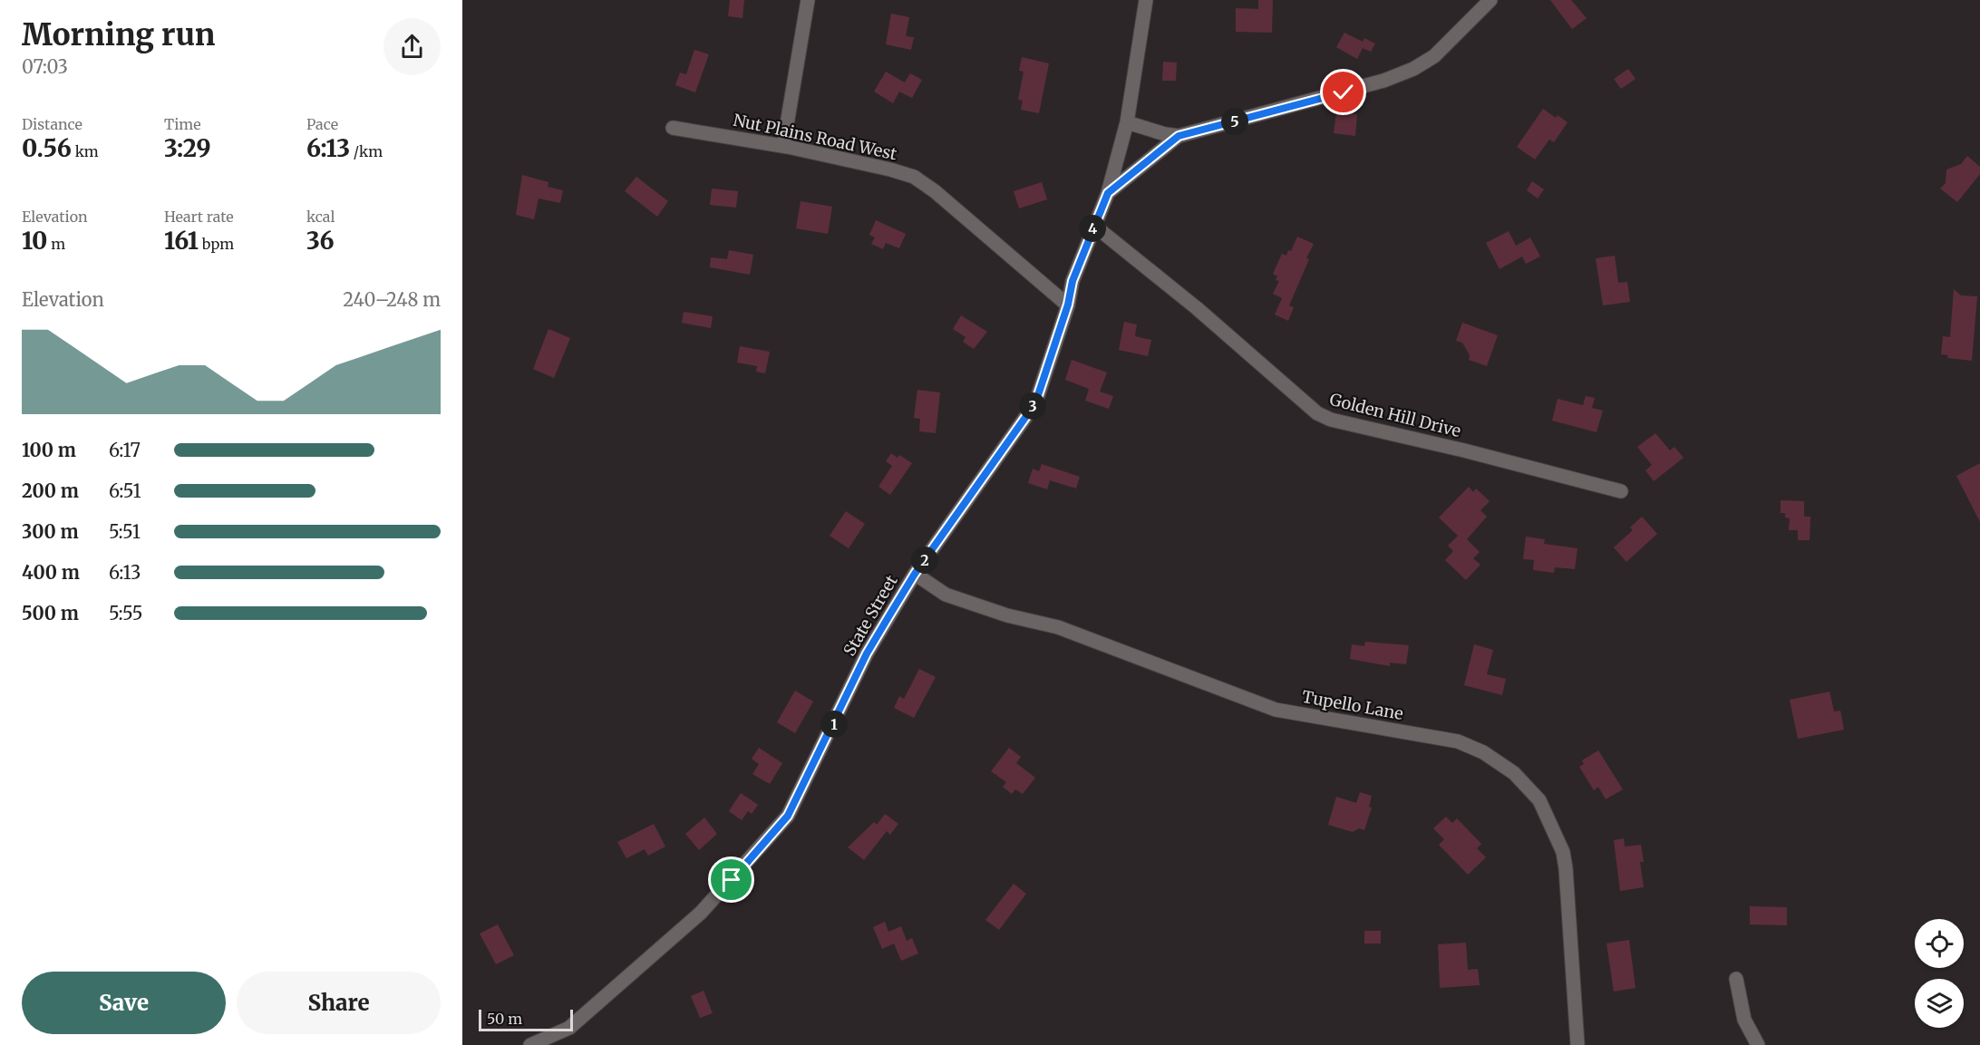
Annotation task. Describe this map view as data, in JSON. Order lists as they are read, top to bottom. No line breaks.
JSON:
{"streets":{"street":["Nut Plains Road West","Golden Hill Drive","State Street","Tupello Lane"]},"crossings":[["Nut Plains Road West","State Street"],["Golden Hill Drive","State Street"],["State Street","Tupello Lane"]],"scale_bar":"50 m","page":{"heading":["Morning run","07:03"],"stats":[["Distance","0.56 km"],["Time","3:29"],["Pace","6:13 /km"],["Elevation","10 m"],["Heart rate","161 bpm"],["kcal","36"]],"pins":["5","4","3","2","1"],"chart":["Elevation","240–248 m"],"list":[{"name":"100 m","note":"6:17"},{"name":"200 m","note":"6:51"},{"name":"300 m","note":"5:51"},{"name":"400 m","note":"6:13"},{"name":"500 m","note":"5:55"}],"buttons":["Save","Share"],"scale":"50 m"}}
